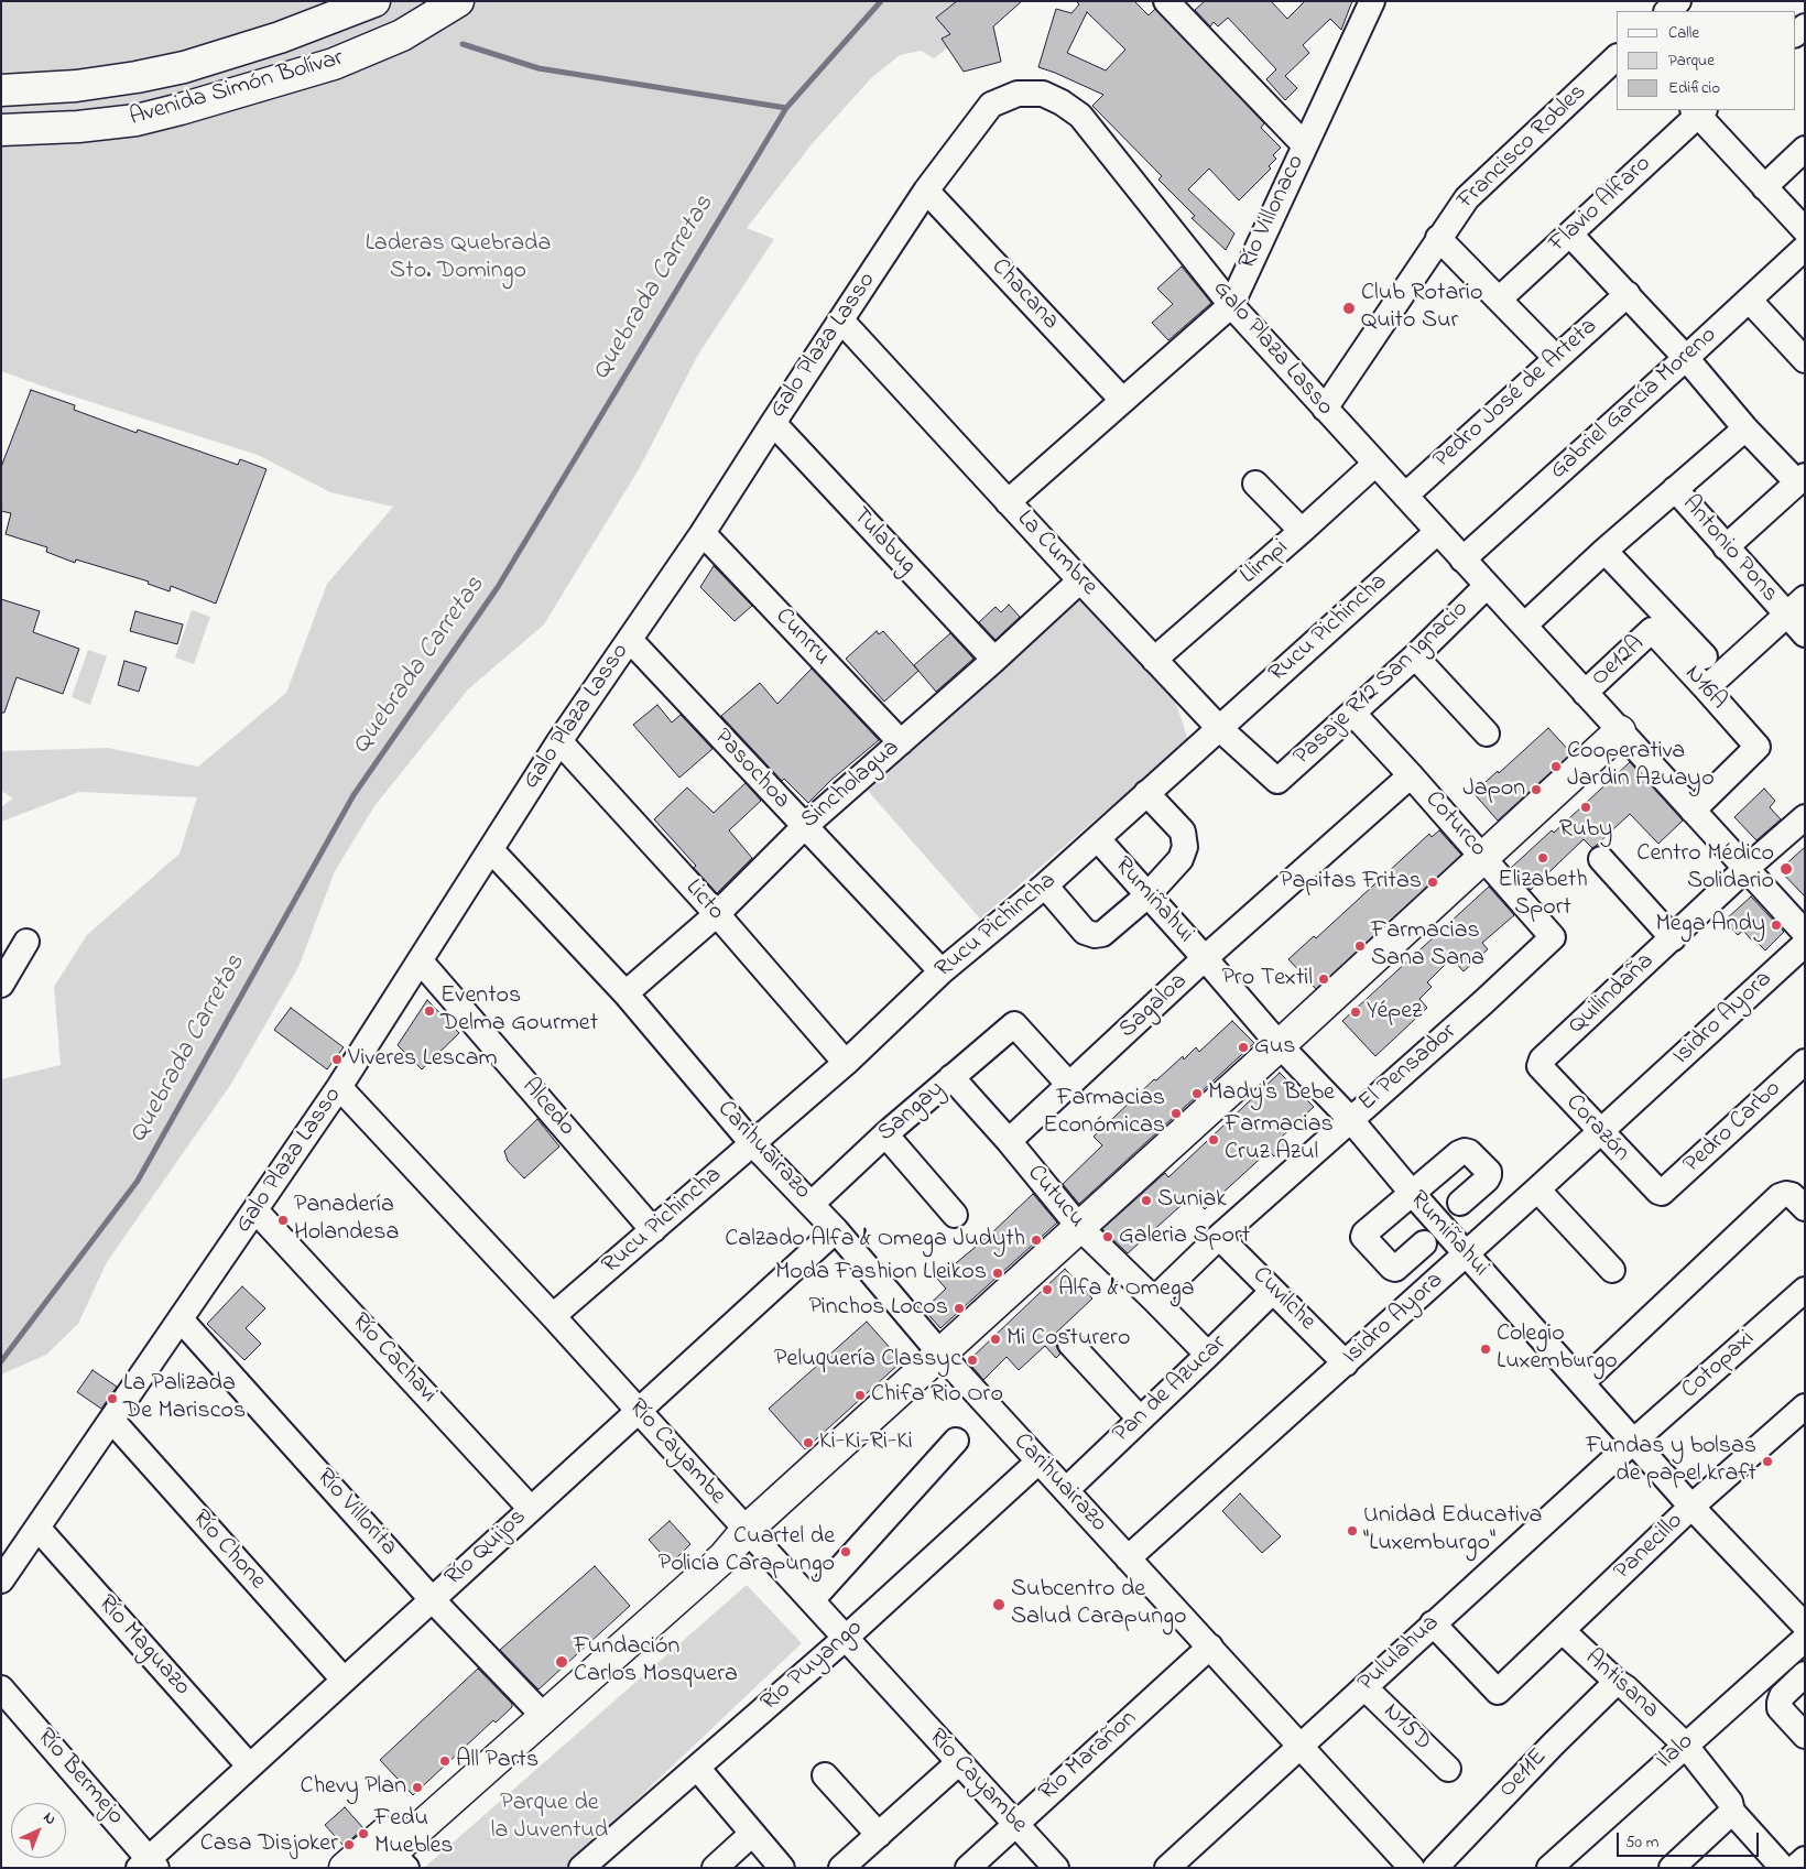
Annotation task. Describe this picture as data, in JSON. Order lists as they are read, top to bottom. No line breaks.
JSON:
{"streets":{"main road":["Avenida Simón Bolívar"],"street":["Francisco Robles","Flavio Alfaro","Río Villonaco","Chacana","Galo Plaza Lasso","Pedro José de Arteta","Gabriel García Moreno","Tulabug","Antonio Pons","La Cumbre","Llimpi","Rucu Pichincha","Cunrru","Oe12A","Pasaje R12 San Ignacio","N16A","Pasochoa","Sincholagua","Coturco","Licto","Rumiñahui","Quilindaña","Sagaloa","Isidro Ayora","El Pensador","Alcedo","Sangay","Pedro Carbo","Corazón","Carihuairazo","Cutucu","Cuvilche","Río Cachavi","Cotopaxi","Pan de Azucar","Río Cayambe","Río Villorita","Panecillo","Río Quijos","Río Chone","Río Maguazo","Pululahua","Río Puyango","Antisana","N15D","Ilalo","Río Marañon","Oe11E","Río Bermejo"]},"crossings":[["Francisco Robles","Galo Plaza Lasso"],["Río Villonaco","Chacana"],["Río Villonaco","Galo Plaza Lasso"],["Río Villonaco","La Cumbre"],["Chacana","Galo Plaza Lasso"],["Galo Plaza Lasso","Pedro José de Arteta"],["Galo Plaza Lasso","Gabriel García Moreno"],["Galo Plaza Lasso","Tulabug"],["Galo Plaza Lasso","La Cumbre"],["Galo Plaza Lasso","Llimpi"],["Galo Plaza Lasso","Rucu Pichincha"],["Galo Plaza Lasso","Cunrru"],["Galo Plaza Lasso","Oe12A"],["Galo Plaza Lasso","Pasaje R12 San Ignacio"],["Galo Plaza Lasso","N16A"],["Galo Plaza Lasso","Pasochoa"],["Galo Plaza Lasso","Licto"],["Galo Plaza Lasso","Quilindaña"],["Galo Plaza Lasso","Alcedo"],["Galo Plaza Lasso","Carihuairazo"],["Galo Plaza Lasso","Río Cachavi"],["Galo Plaza Lasso","Río Cayambe"],["Galo Plaza Lasso","Río Villorita"],["Galo Plaza Lasso","Río Chone"],["Galo Plaza Lasso","Río Maguazo"],["Tulabug","Sincholagua"],["La Cumbre","Llimpi"],["La Cumbre","Rucu Pichincha"],["La Cumbre","Pasaje R12 San Ignacio"],["La Cumbre","Sincholagua"],["Rucu Pichincha","Pasochoa"],["Rucu Pichincha","Licto"],["Rucu Pichincha","Rumiñahui"],["Rucu Pichincha","Alcedo"],["Rucu Pichincha","Carihuairazo"],["Rucu Pichincha","Río Cayambe"],["Cunrru","Sincholagua"],["Oe12A","N16A"],["Pasaje R12 San Ignacio","Coturco"],["Pasochoa","Sincholagua"],["Sincholagua","Licto"],["Sincholagua","Carihuairazo"],["Coturco","Sagaloa"],["Coturco","El Pensador"],["Rumiñahui","Sagaloa"],["Rumiñahui","Isidro Ayora"],["Rumiñahui","El Pensador"],["Rumiñahui","Cotopaxi"],["Rumiñahui","Panecillo"],["Rumiñahui","Pululahua"],["Quilindaña","Corazón"],["Sagaloa","Sangay"],["Sagaloa","Cutucu"],["Isidro Ayora","Corazón"],["Isidro Ayora","Carihuairazo"],["Isidro Ayora","Cuvilche"],["El Pensador","Cuvilche"],["Sangay","Carihuairazo"],["Sangay","Cutucu"],["Pedro Carbo","Corazón"],["Carihuairazo","Pan de Azucar"],["Carihuairazo","Río Quijos"],["Carihuairazo","Pululahua"],["Carihuairazo","Río Puyango"],["Carihuairazo","Río Marañon"],["Cuvilche","Pan de Azucar"],["Río Cachavi","Río Quijos"],["Cotopaxi","Pululahua"],["Río Cayambe","Río Quijos"],["Río Cayambe","Río Puyango"],["Río Cayambe","Río Marañon"],["Río Villorita","Río Quijos"],["Panecillo","Pululahua"],["Panecillo","Antisana"],["Río Quijos","Río Chone"],["Río Quijos","Río Maguazo"],["Río Quijos","Río Bermejo"],["Pululahua","N15D"],["Antisana","Ilalo"],["Antisana","Oe11E"]],"water":["Quebrada Carretas"],"parks":["Laderas Quebrada Sto. Domingo","Parque de la Juventud"],"places":["Club Rotario Quito Sur","Cooperativa Jardin Azuayo","Japon","Ruby","Elizabeth Sport","Centro Médico Solidario","Papitas Fritas","Mega Andy","Farmacias Sana Sana","Pro Textil","Eventos Delma Gourmet","Yépez","Gus","Viveres Lescam","Mady's Bebe","Farmacias Económicas","Farmacias Cruz Azul","Suniak","Panadería Holandesa","Galeria Sport","Calzado Alfa & Omega Judyth","Moda Fashion Lleikos","Alfa & Omega","Pinchos Locos","Mi Costurero","Colegio Luxemburgo","Peluquería Classyc","Chifa Rio Oro","La Palizada De Mariscos","Ki-Ki-Ri-Ki","Fundas y bolsas de papel kraft","Unidad Educativa \"Luxemburgo\"","Cuartel de Policía Carapungo","Subcentro de Salud Carapungo","Fundación Carlos Mosquera","All Parts","Chevy Plan","Fedu Muebles","Casa Disjoker"],"legend":["Calle","Parque","Edificio"],"scale_bar":"50 m","north":"top right"}
